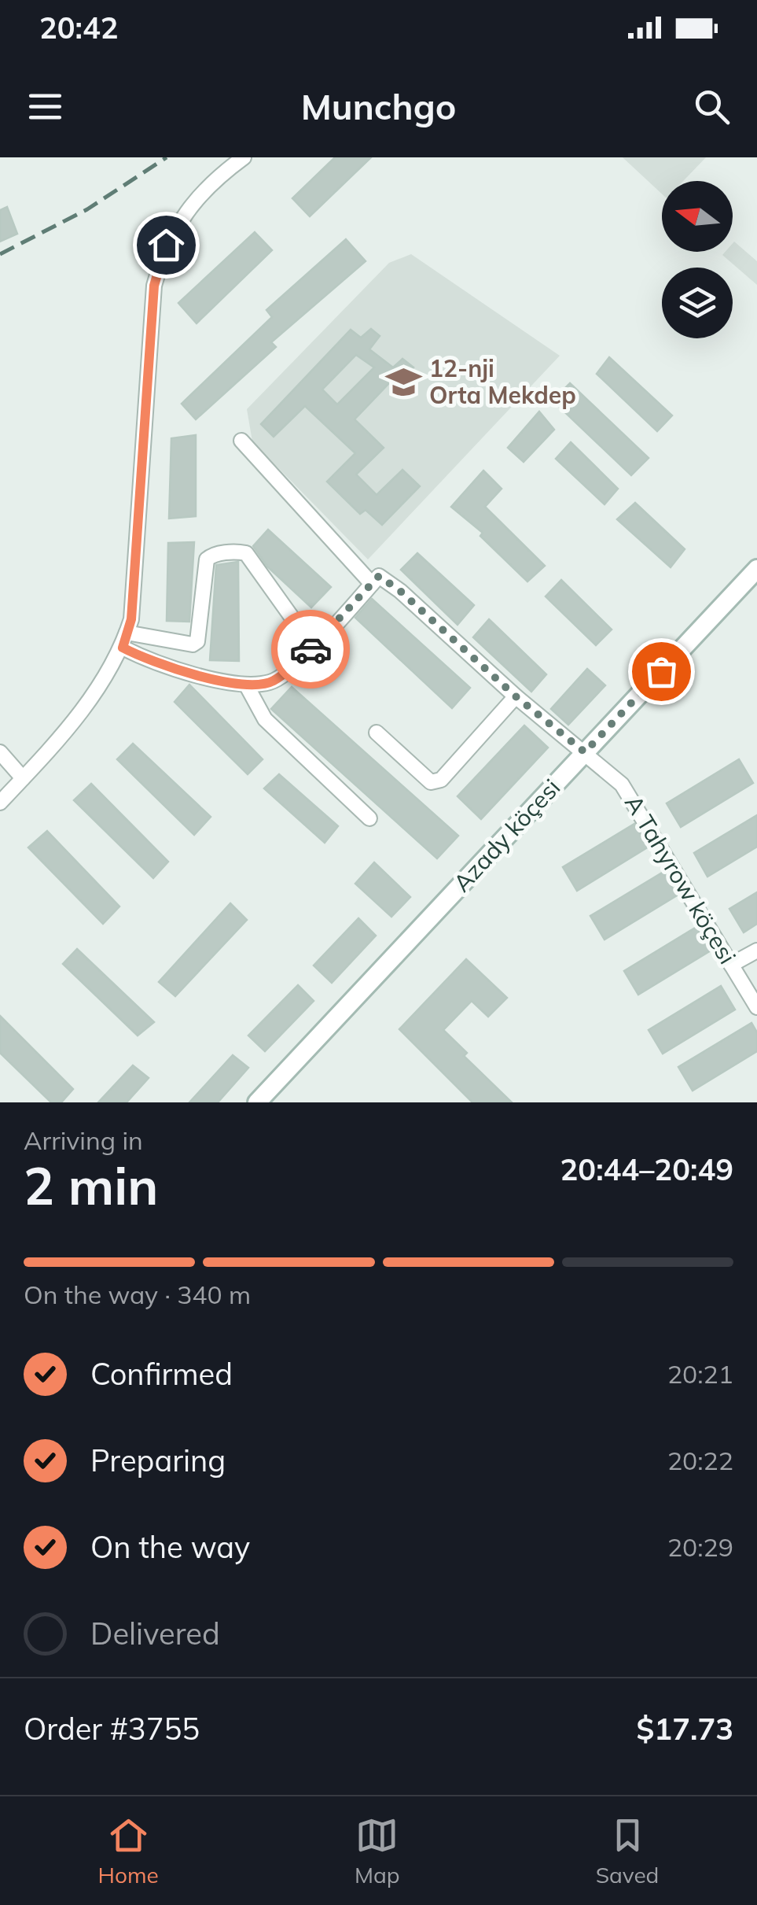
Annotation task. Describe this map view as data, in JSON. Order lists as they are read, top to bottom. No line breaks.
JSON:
{"streets":{"main road":["Azady köçesi"],"street":["A Tahyrow köçesi"]},"crossings":[["Azady köçesi","A Tahyrow köçesi"]],"places":{"school or university":["12-nji Orta Mekdep"]},"north":"left","page":{"status":"20:42","header":"Munchgo","heading":["2 min","Arriving in","20:44–20:49"],"panel":["Order #3755","$17.73"],"bar":"On the way · 340 m","list":[["Confirmed","20:21"],["Preparing","20:22"],["On the way","20:29"],"Delivered"],"tabs":["Home","Map","Saved"]}}
